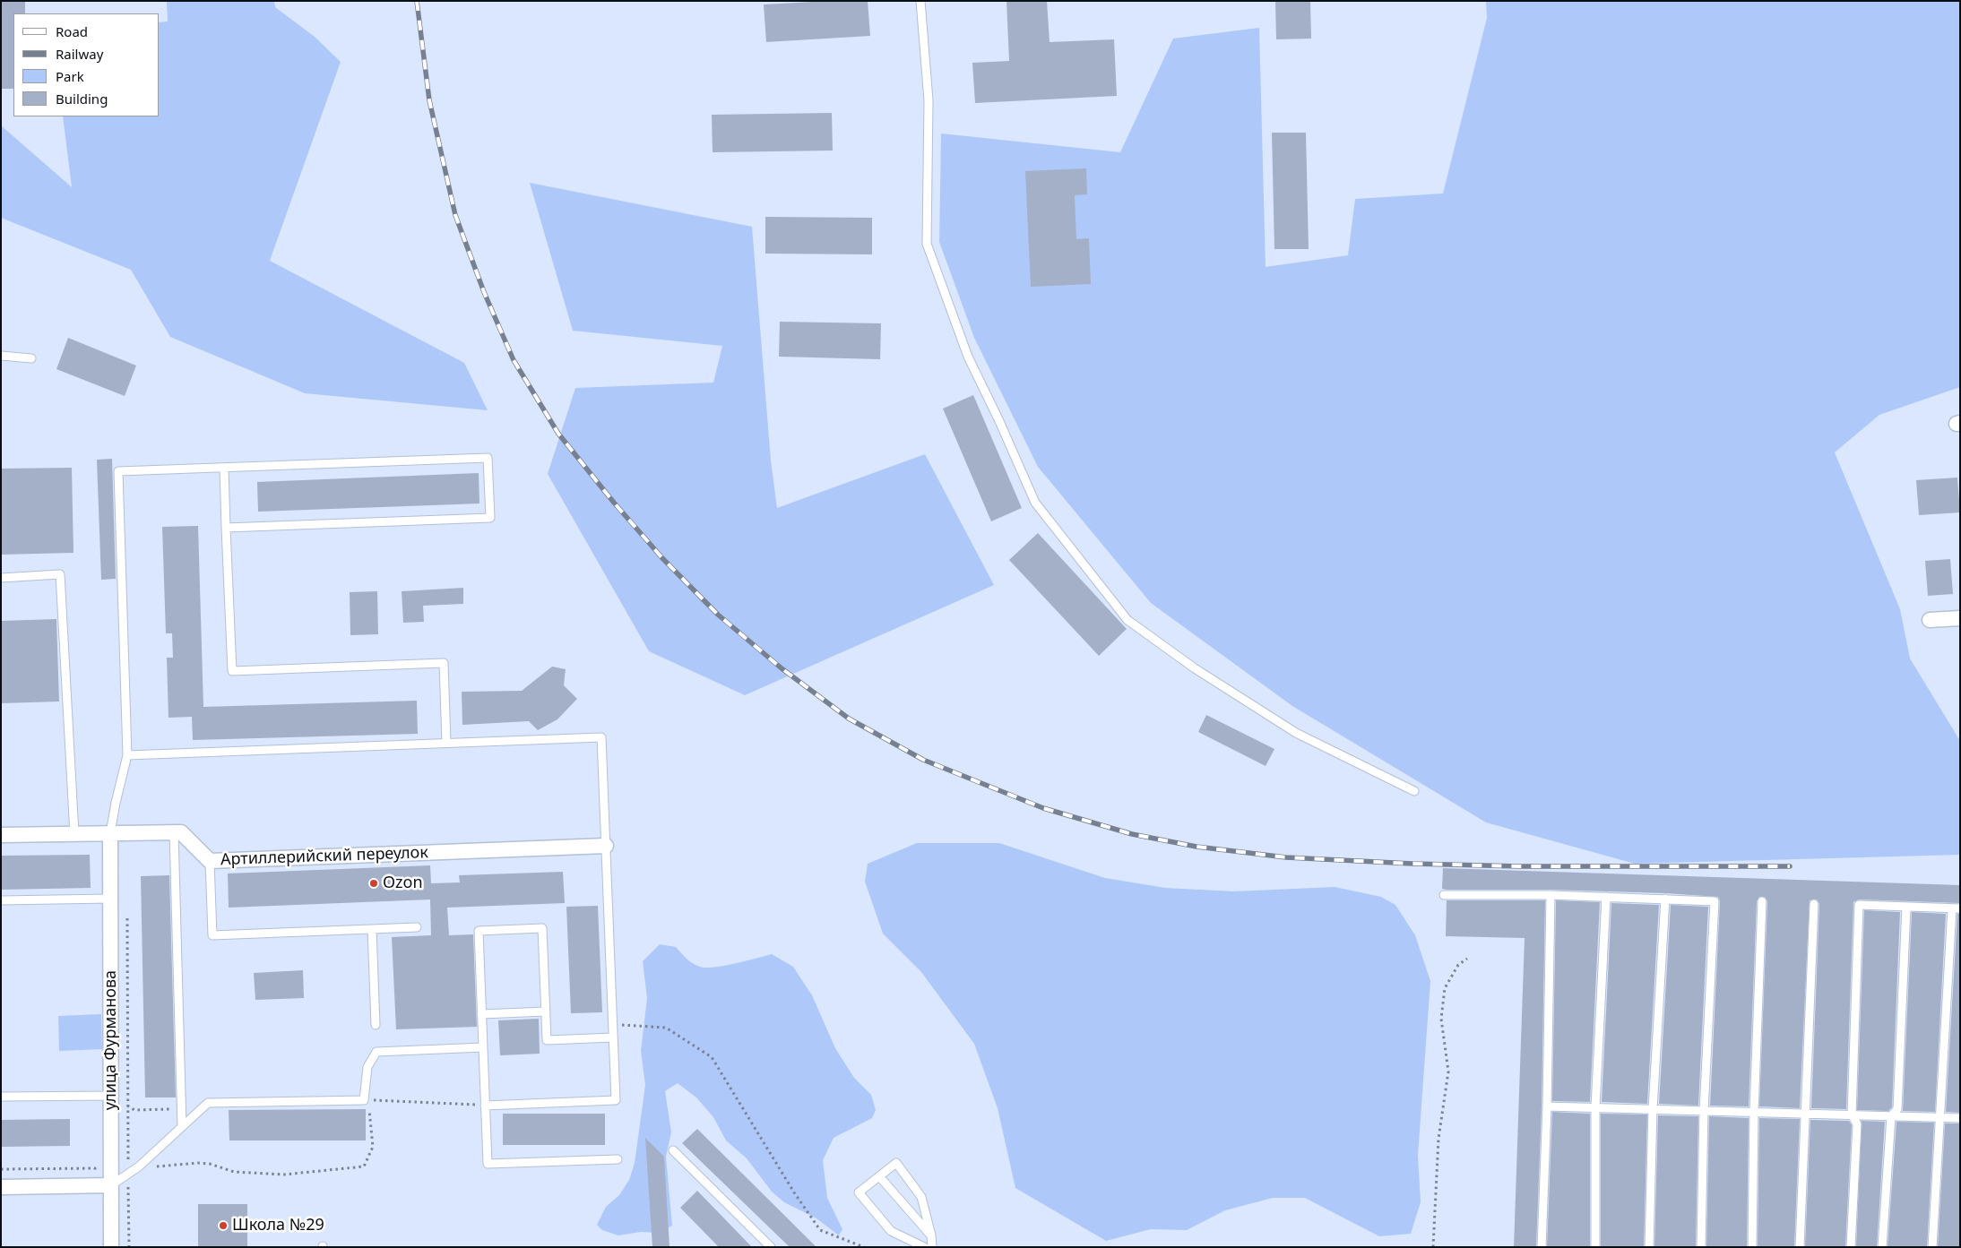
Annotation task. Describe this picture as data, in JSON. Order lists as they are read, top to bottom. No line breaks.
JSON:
{"streets":{"street":["Артиллерийский переулок","улица Фурманова"]},"places":["Ozon","Школа №29"],"legend":["Road","Railway","Park","Building"]}
